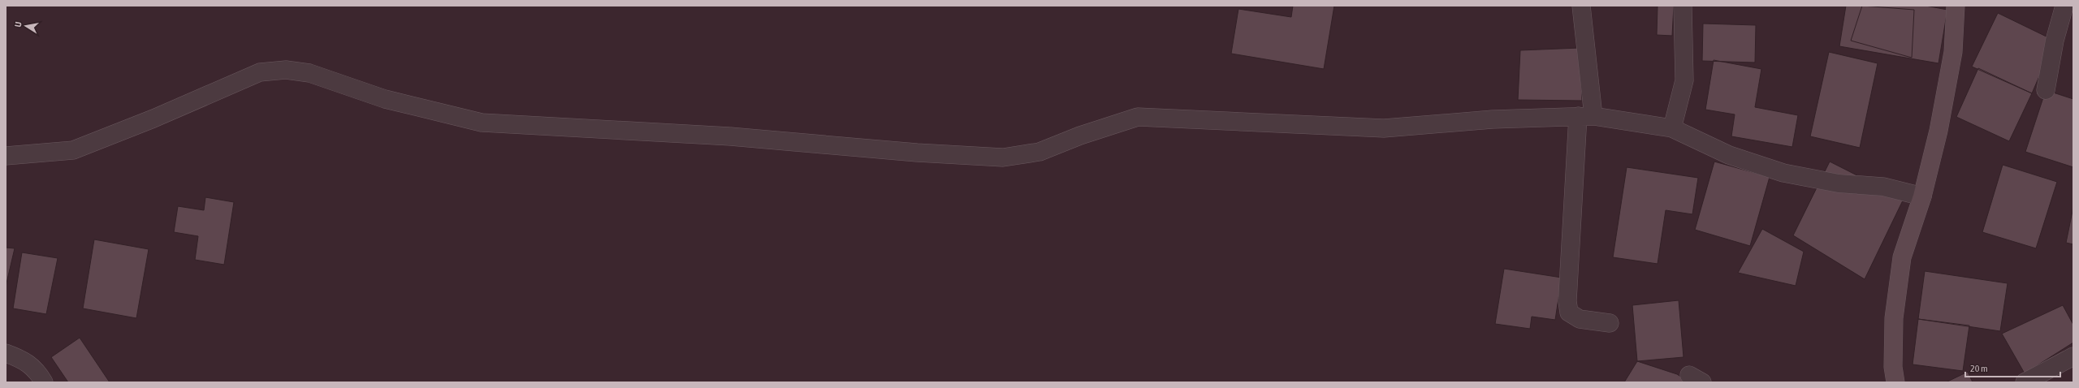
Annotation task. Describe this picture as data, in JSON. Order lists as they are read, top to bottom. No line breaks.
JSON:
{"scale_bar":"20 m","north":"left"}
